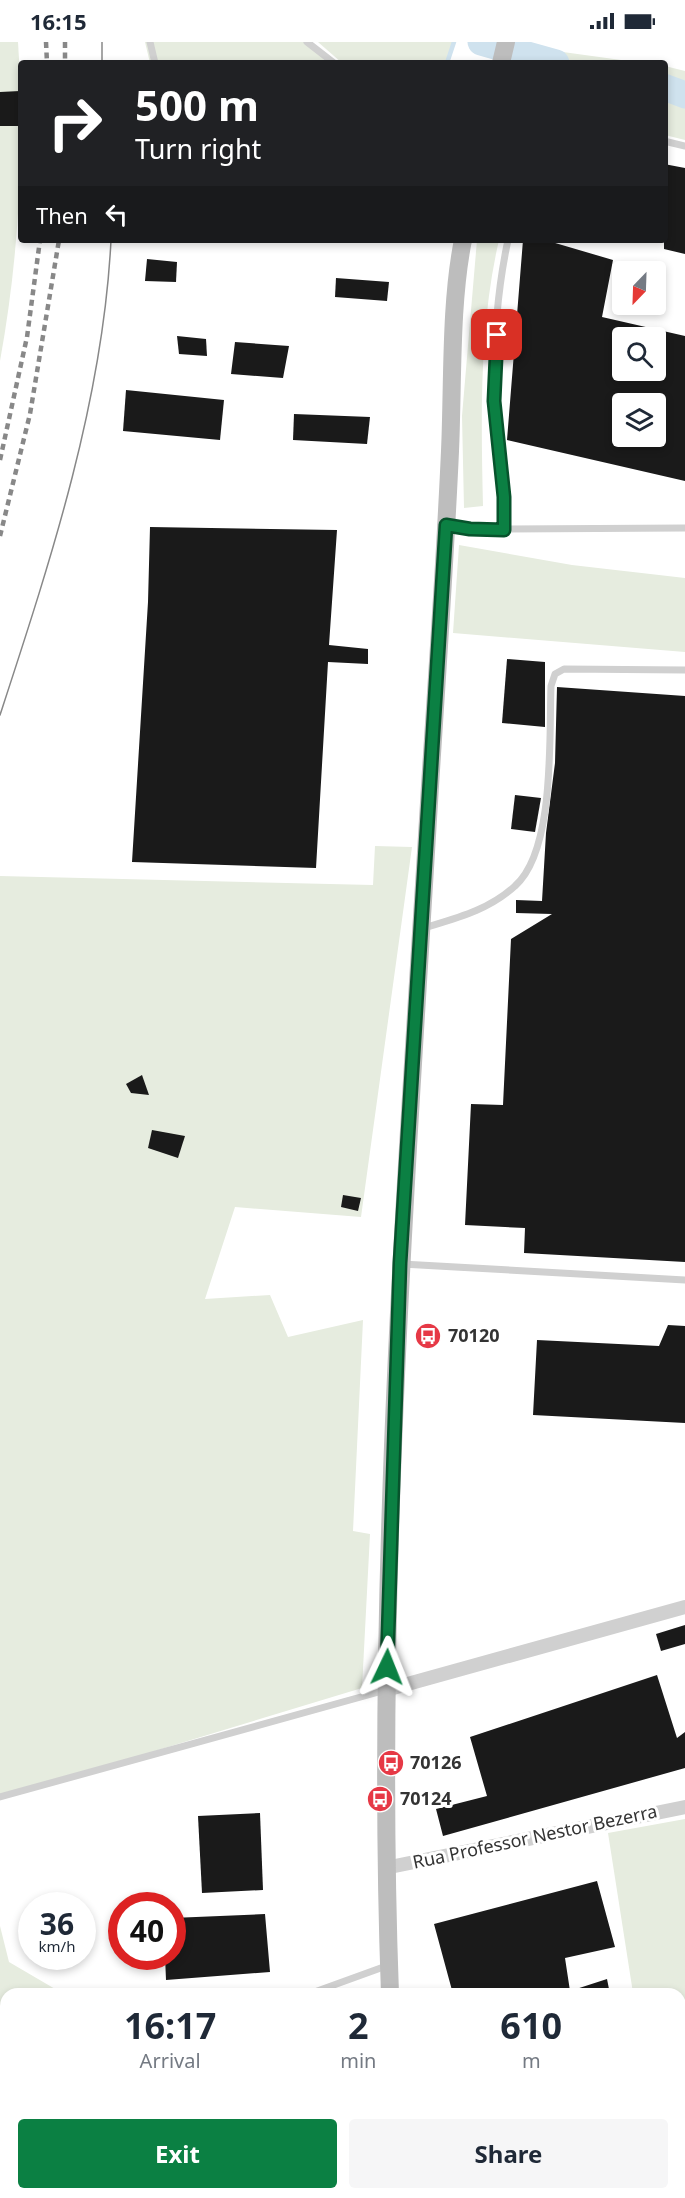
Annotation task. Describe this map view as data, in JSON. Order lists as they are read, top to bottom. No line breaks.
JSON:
{"streets":{"street":["Rua Professor Nestor Bezerra"]},"places":{"bus stop":["70120","70126","70124"]},"north":"bottom left","page":{"status":"16:15","turn":["500 m","Turn right"],"then":"Then","speed":"36 km/h","limit":"40","eta":["16:17","Arrival","2","min","610","m"],"buttons":["Exit","Share"]}}
